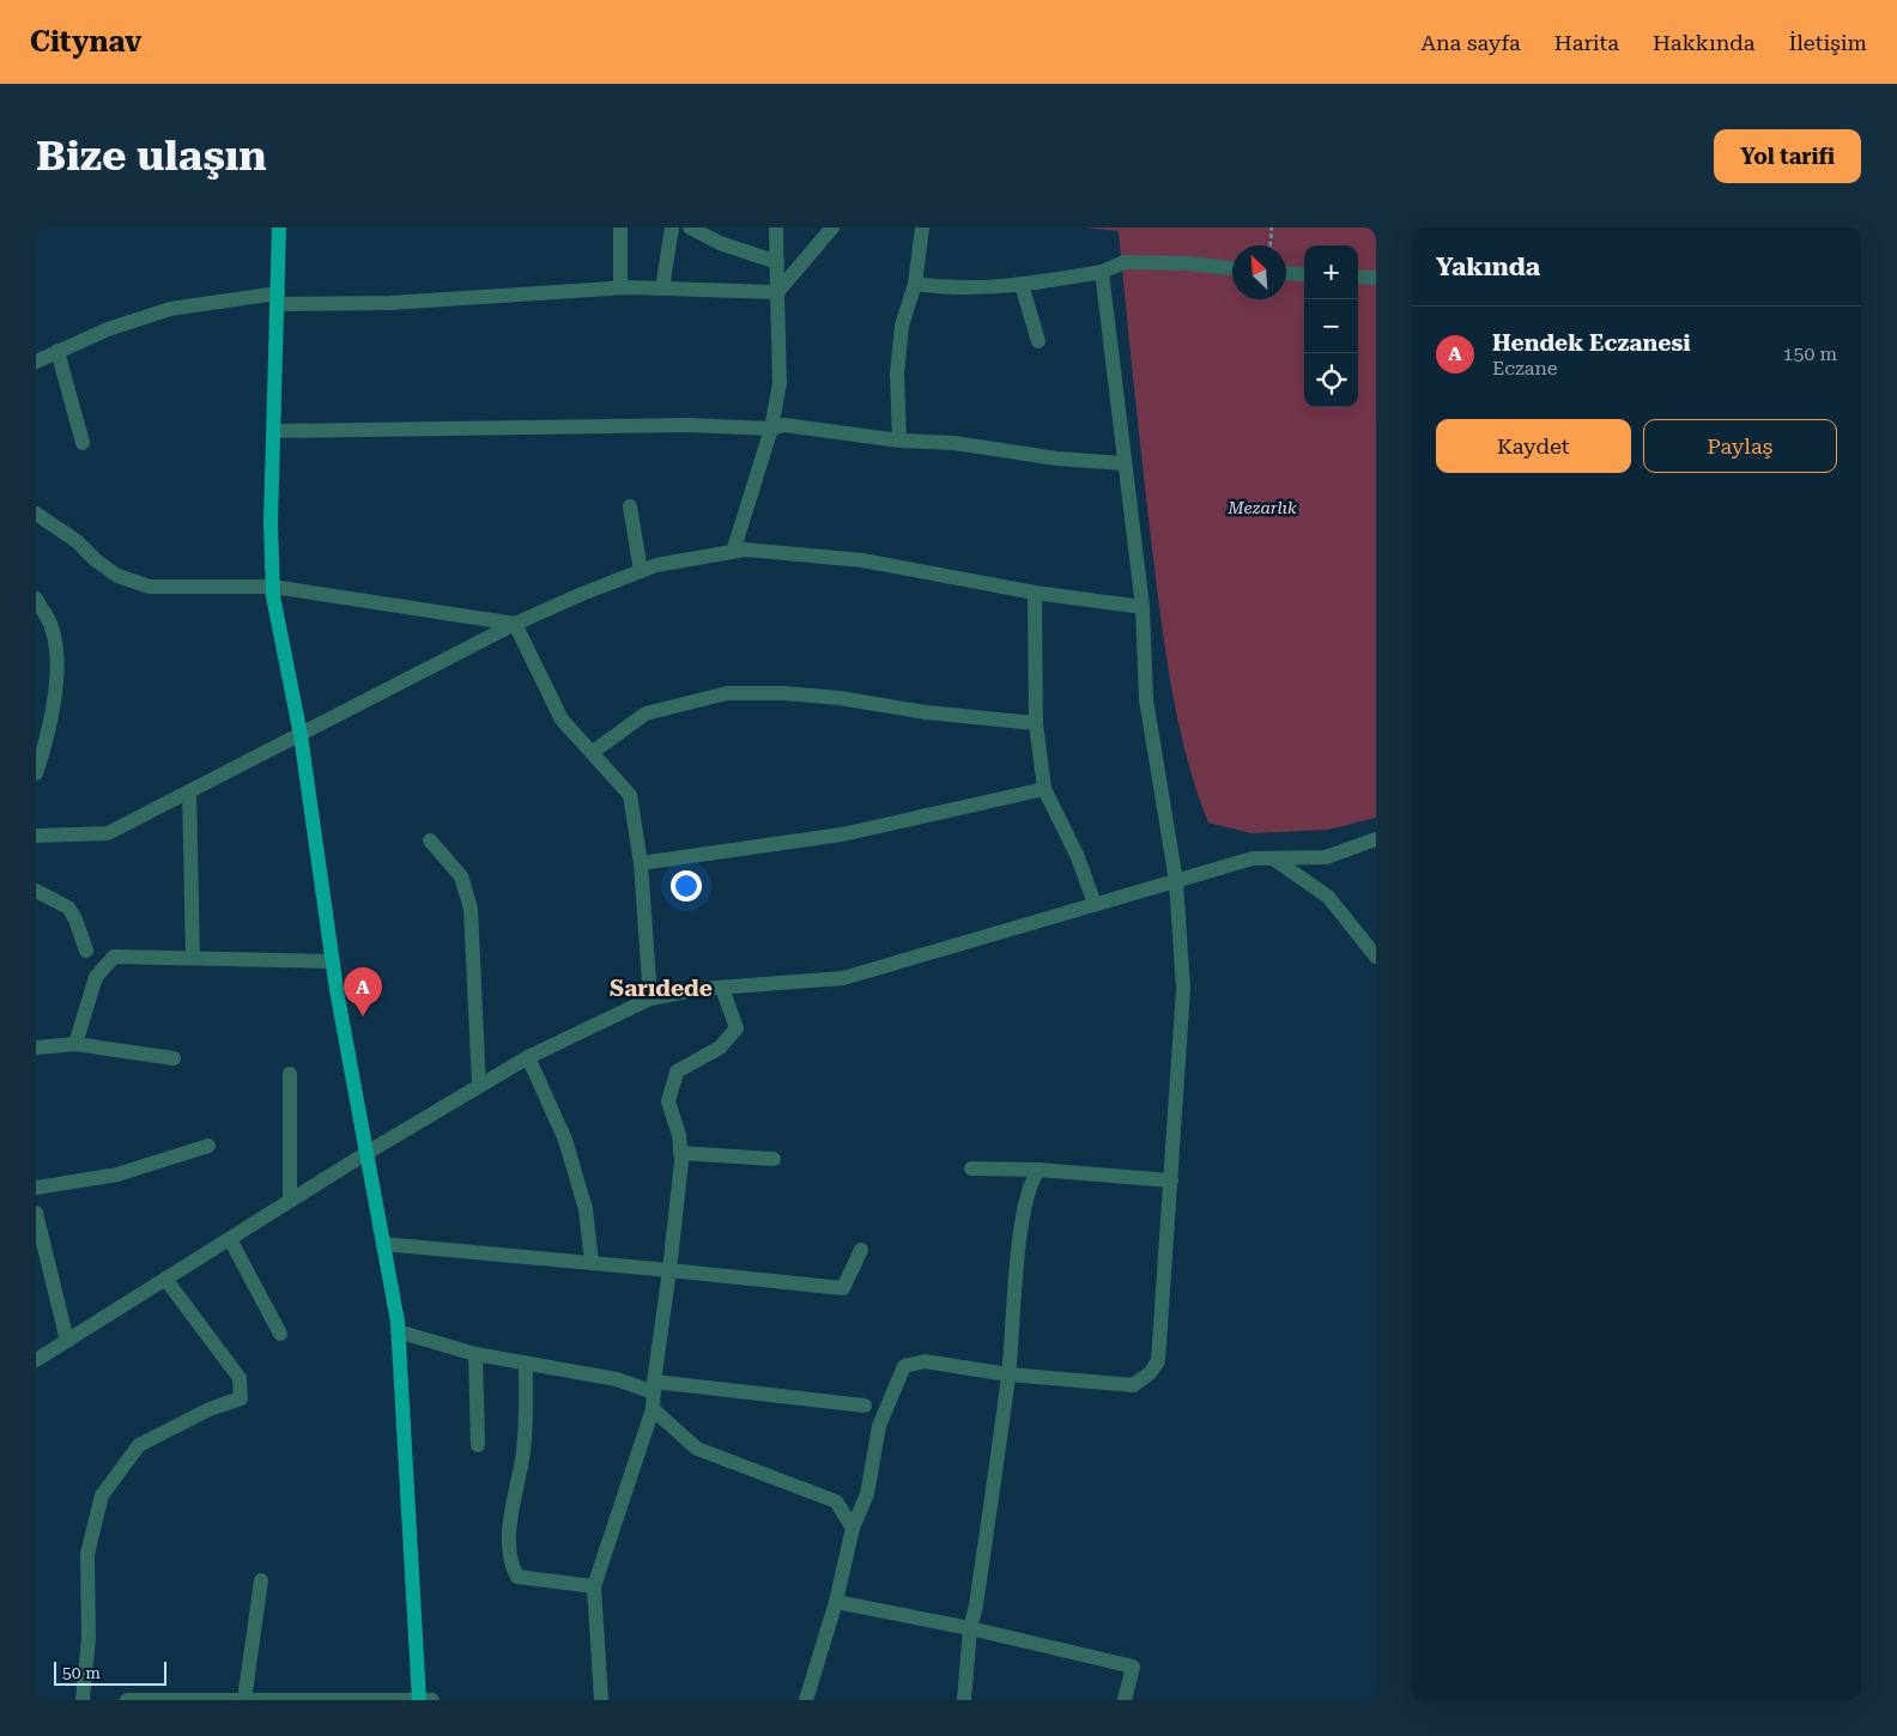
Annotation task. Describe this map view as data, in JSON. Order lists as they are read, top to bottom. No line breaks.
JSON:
{"districts":["Sarıdede"],"parks":["Mezarlık"],"scale_bar":"50 m","north":"top left","page":{"header":"Citynav","nav":["Ana sayfa","Harita","Hakkında","İletişim"],"buttons":["Yol tarifi",["Kaydet","Paylaş"]],"title":"Bize ulaşın","heading":"Yakında","map_buttons":["+","−"],"list":[{"mark":"A","name":"Hendek Eczanesi","note":"Eczane","value":"150 m"}],"pins":"A","scale":"50 m"}}
